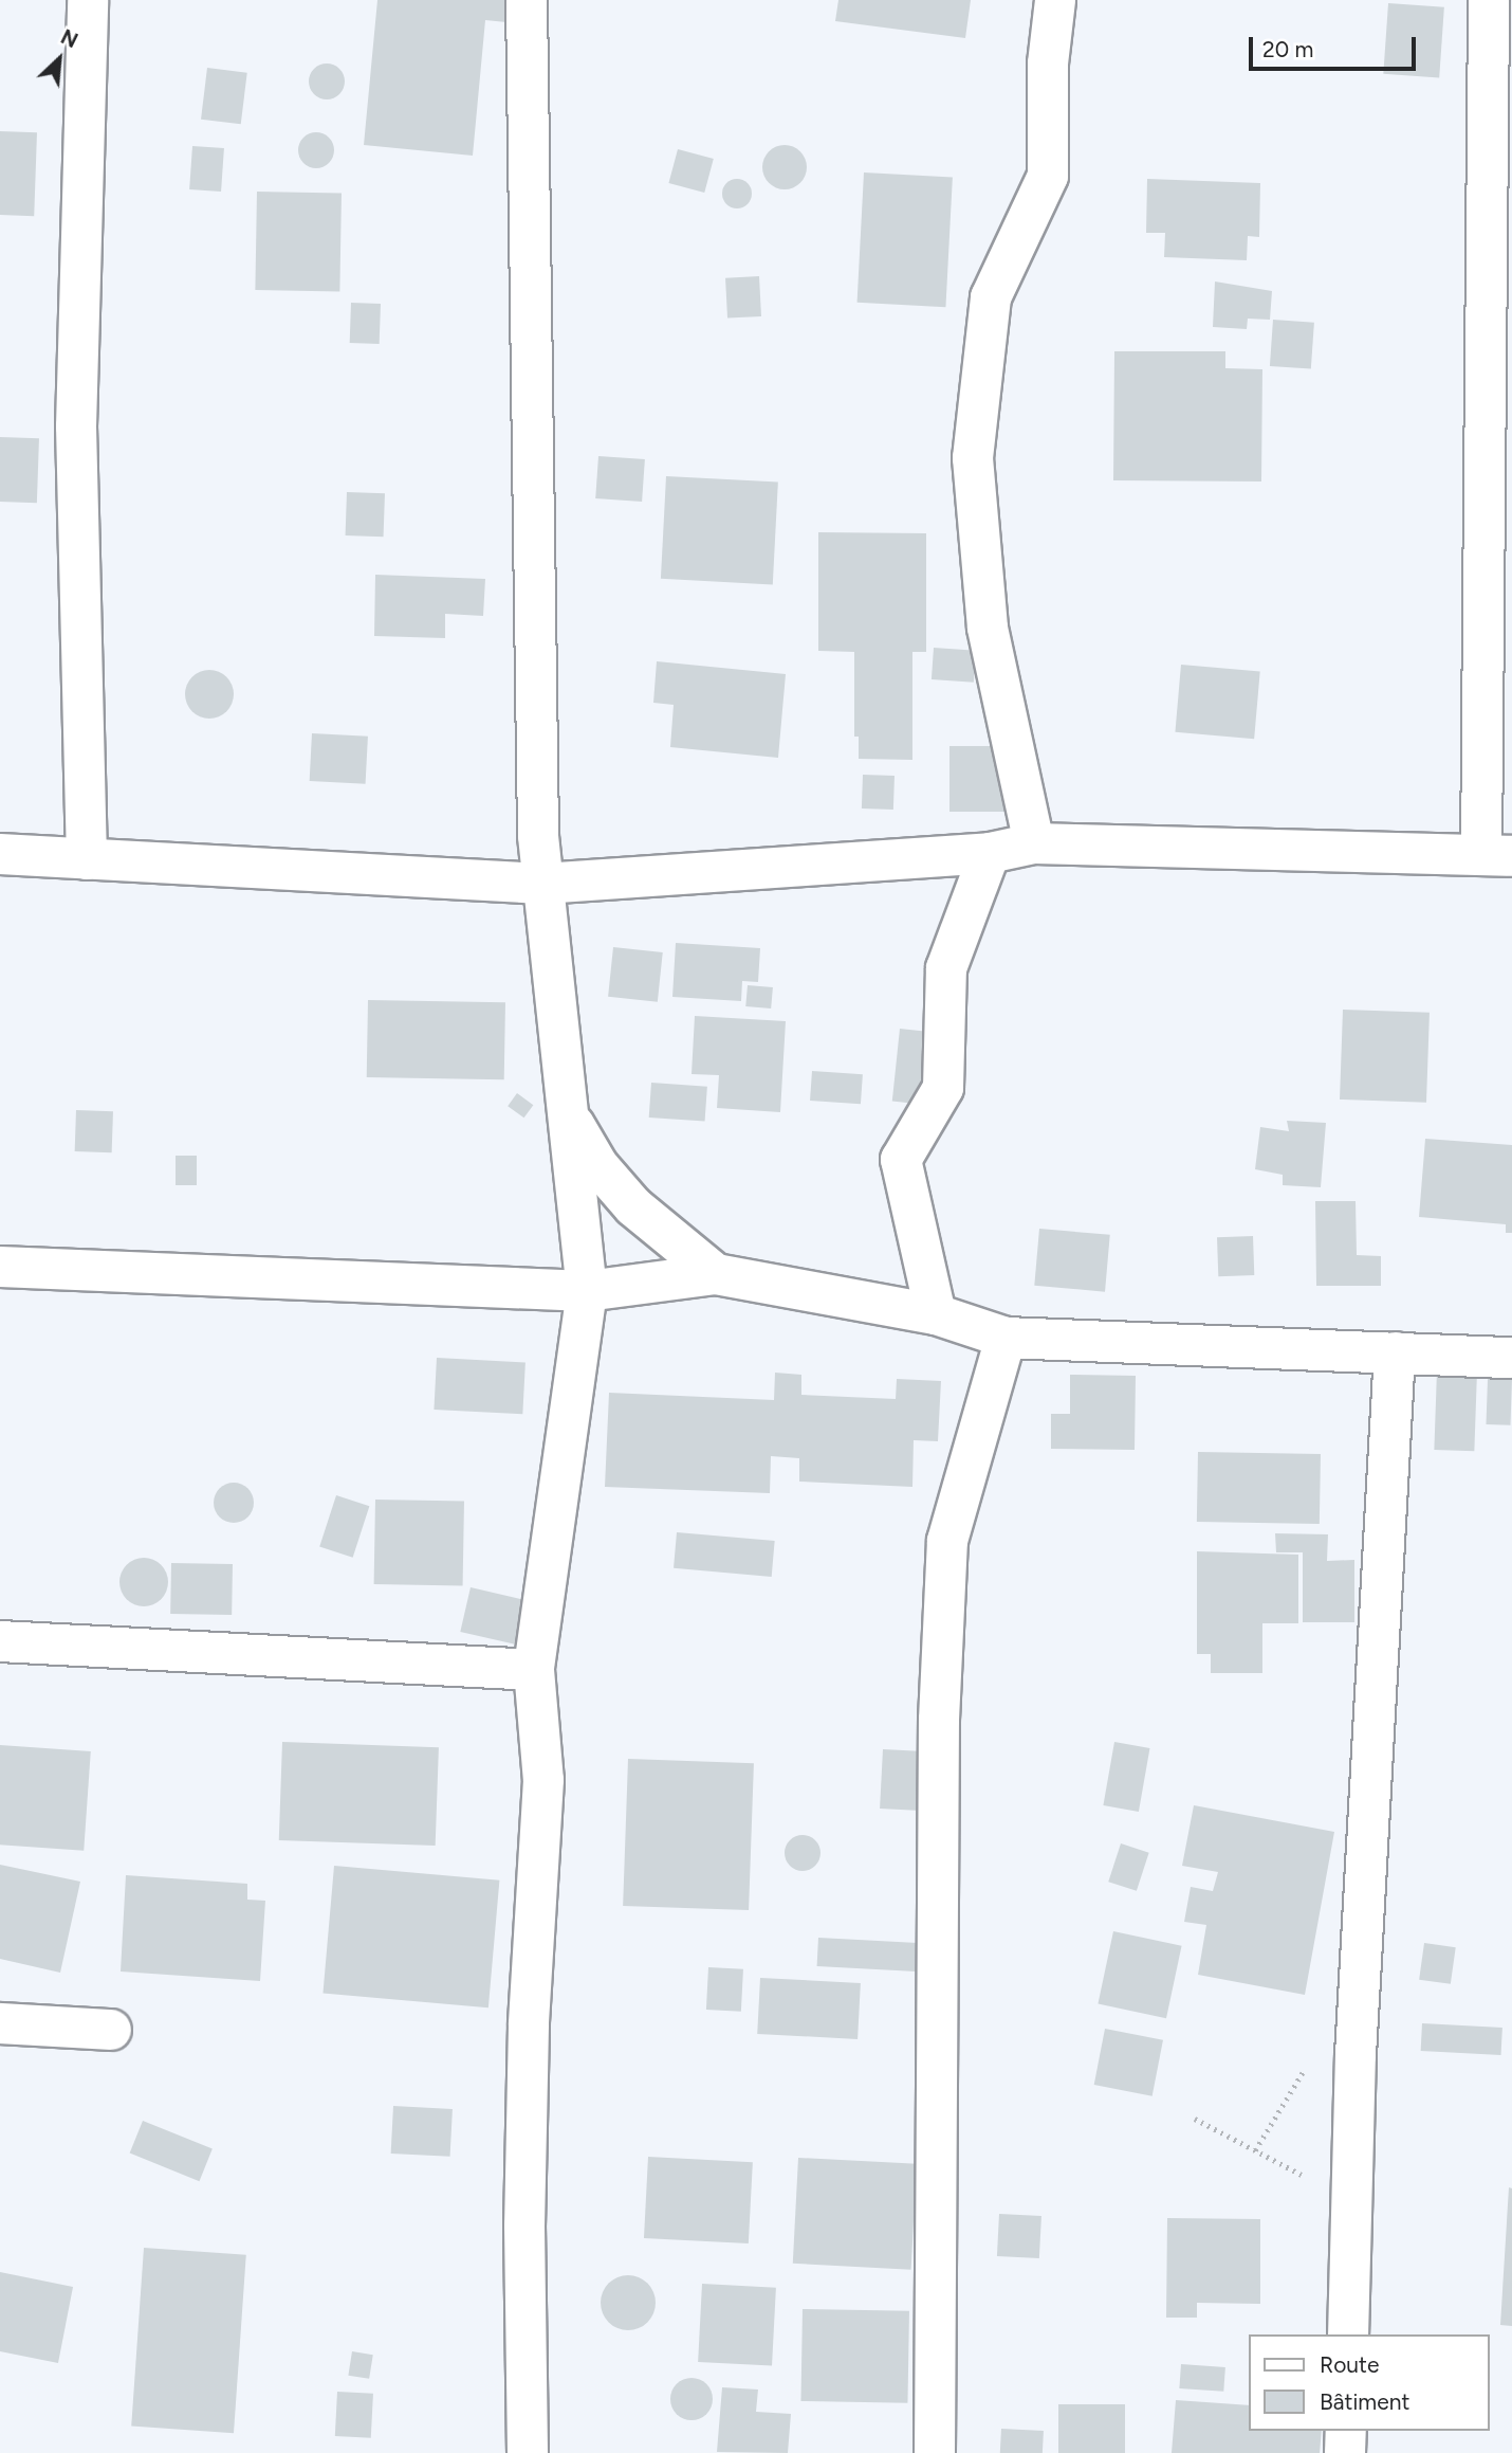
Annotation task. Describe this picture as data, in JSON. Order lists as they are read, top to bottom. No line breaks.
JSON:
{"legend":["Route","Bâtiment"],"scale_bar":"20 m","north":"top right"}
